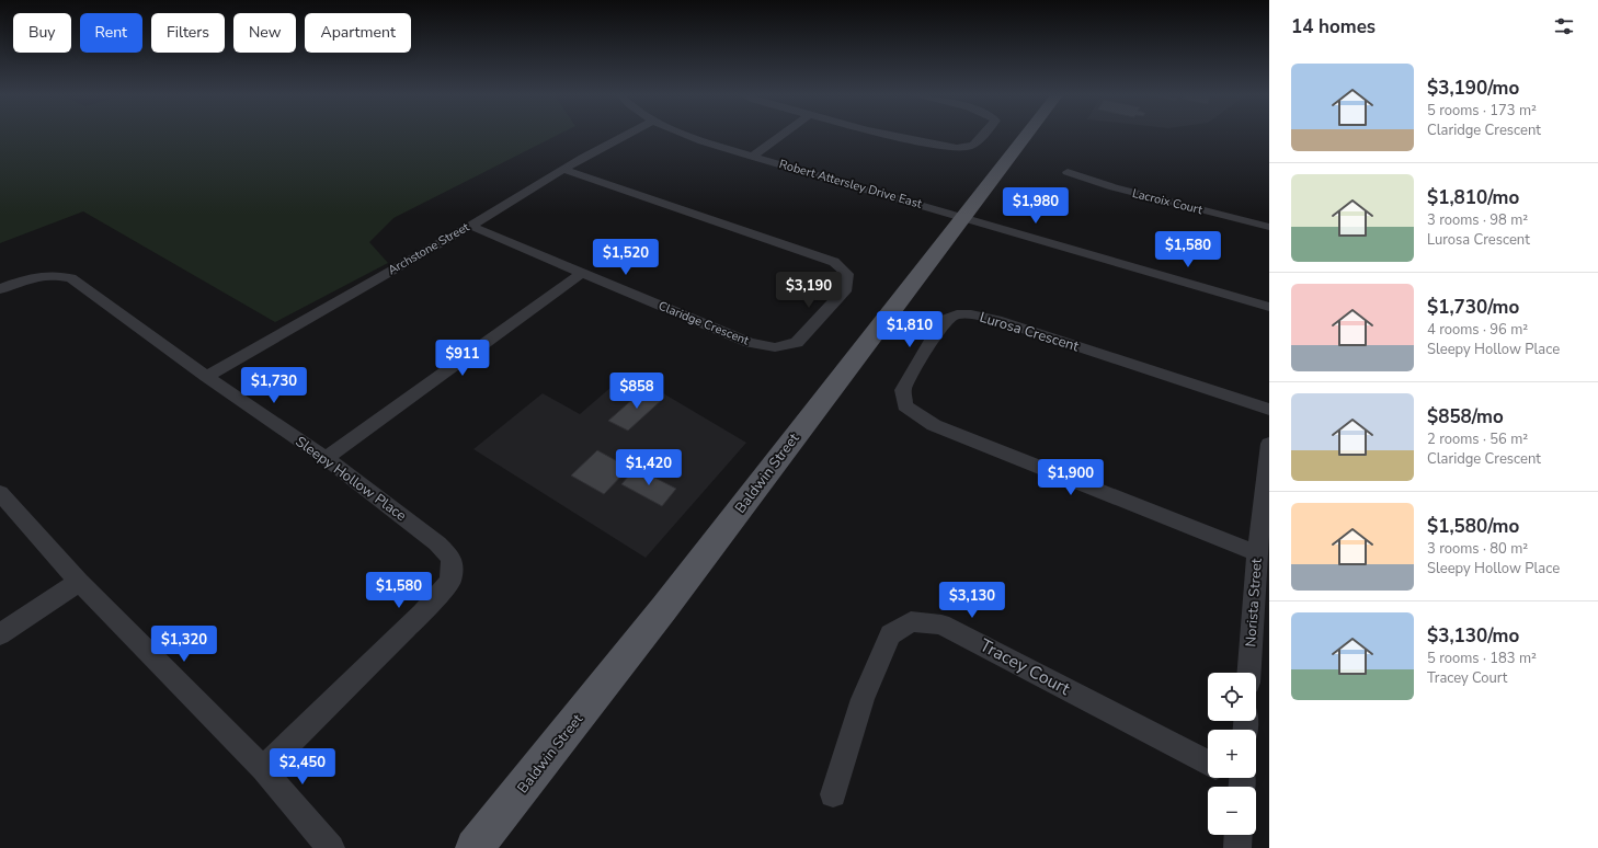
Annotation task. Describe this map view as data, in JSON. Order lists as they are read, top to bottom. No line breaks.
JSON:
{"streets":{"main road":["Baldwin Street"],"street":["Robert Attersley Drive East","Lacroix Court","Archstone Street","Claridge Crescent","Lurosa Crescent","Sleepy Hollow Place","Norista Street","Tracey Court"]},"crossings":[["Robert Attersley Drive East","Baldwin Street"],["Archstone Street","Claridge Crescent"],["Archstone Street","Sleepy Hollow Place"],["Lurosa Crescent","Norista Street"]],"page":{"heading":"14 homes","chip":["Buy","Rent","Filters","New","Apartment"],"list":[{"name":"$3,190/mo","note":"5 rooms · 173 m² · Claridge Crescent"},{"name":"$1,810/mo","note":"3 rooms · 98 m² · Lurosa Crescent"},{"name":"$1,730/mo","note":"4 rooms · 96 m² · Sleepy Hollow Place"},{"name":"$858/mo","note":"2 rooms · 56 m² · Claridge Crescent"},{"name":"$1,580/mo","note":"3 rooms · 80 m² · Sleepy Hollow Place"},{"name":"$3,130/mo","note":"5 rooms · 183 m² · Tracey Court"}],"price":["$1,980","$1,580","$1,520","$3,190","$1,810","$911","$1,730","$858","$1,420","$1,900","$1,580","$3,130","$1,320","$2,450"],"map_buttons":["+","−"]}}
